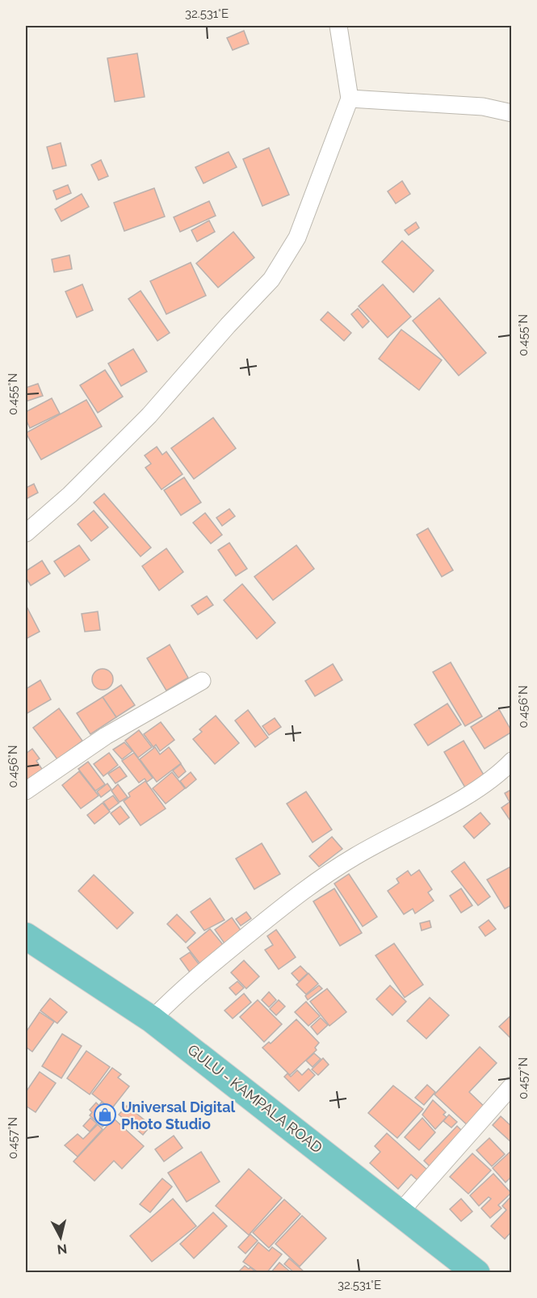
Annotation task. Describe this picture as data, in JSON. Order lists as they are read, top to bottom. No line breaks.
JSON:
{"streets":{"main road":["GULU - KAMPALA ROAD"]},"places":{"shop":["Universal Digital Photo Studio"]},"north":"bottom","coordinates":["32.531°E","0.455°N","0.456°N","0.457°N"]}
